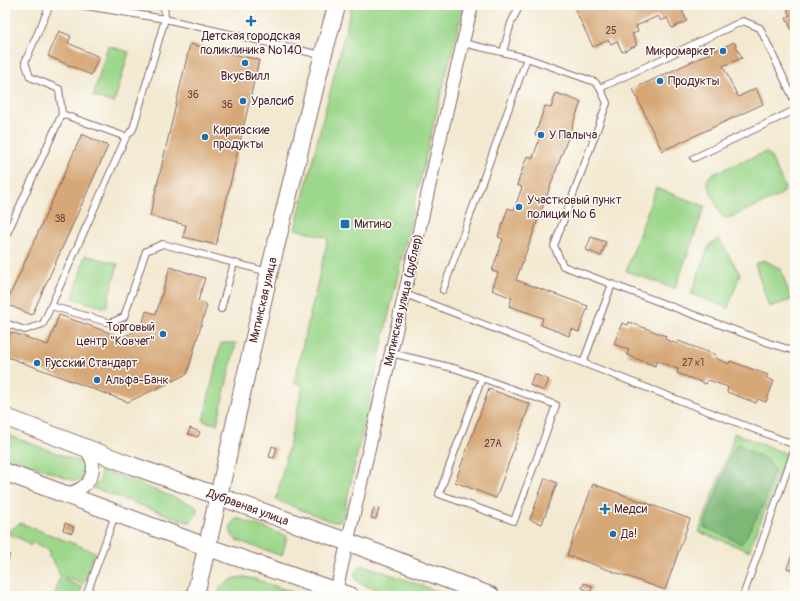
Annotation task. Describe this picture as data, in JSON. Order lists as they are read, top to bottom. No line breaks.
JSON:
{"streets":{"main road":["Митинская улица","Дубравная улица"],"street":["Митинская улица (дублер)"]},"crossings":[["Митинская улица","Дубравная улица"],["Митинская улица (дублер)","Дубравная улица"]],"places":{"health":["Детская городская поликлиника №140","Медси"],"other":["Микромаркет","ВкусВилл","Продукты","Уралсиб","У Палыча","Киргизские продукты","Участковый пункт полиции № 6","Торговый центр \"Ковчег\"","Русский Стандарт","Альфа-Банк","Да!"],"transit":["Митино"]},"house_numbers":["25","36","36","38","27 к1","27А"]}
